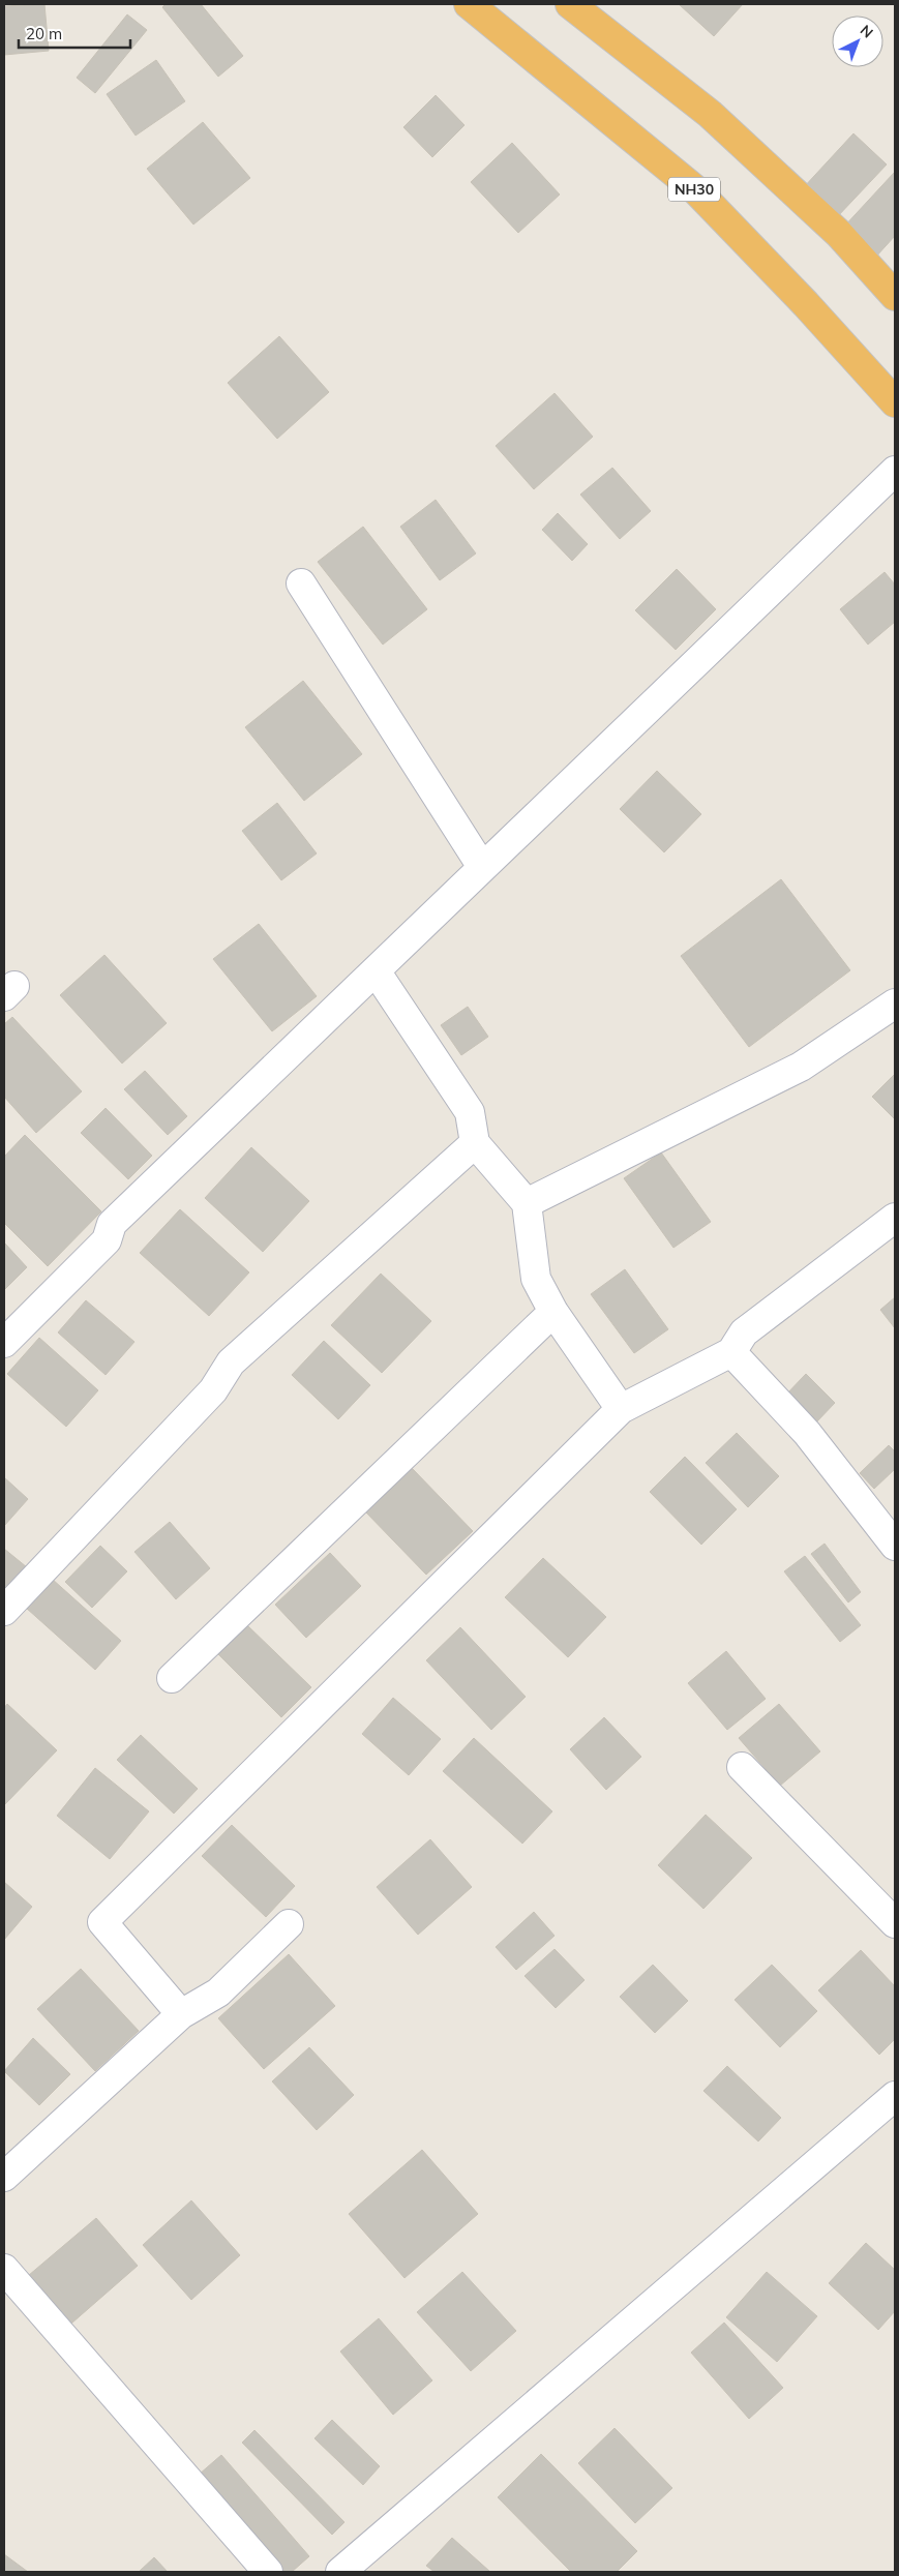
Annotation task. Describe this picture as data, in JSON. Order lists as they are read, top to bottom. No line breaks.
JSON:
{"streets":{"highway":["NH30"]},"scale_bar":"20 m","north":"top right"}
